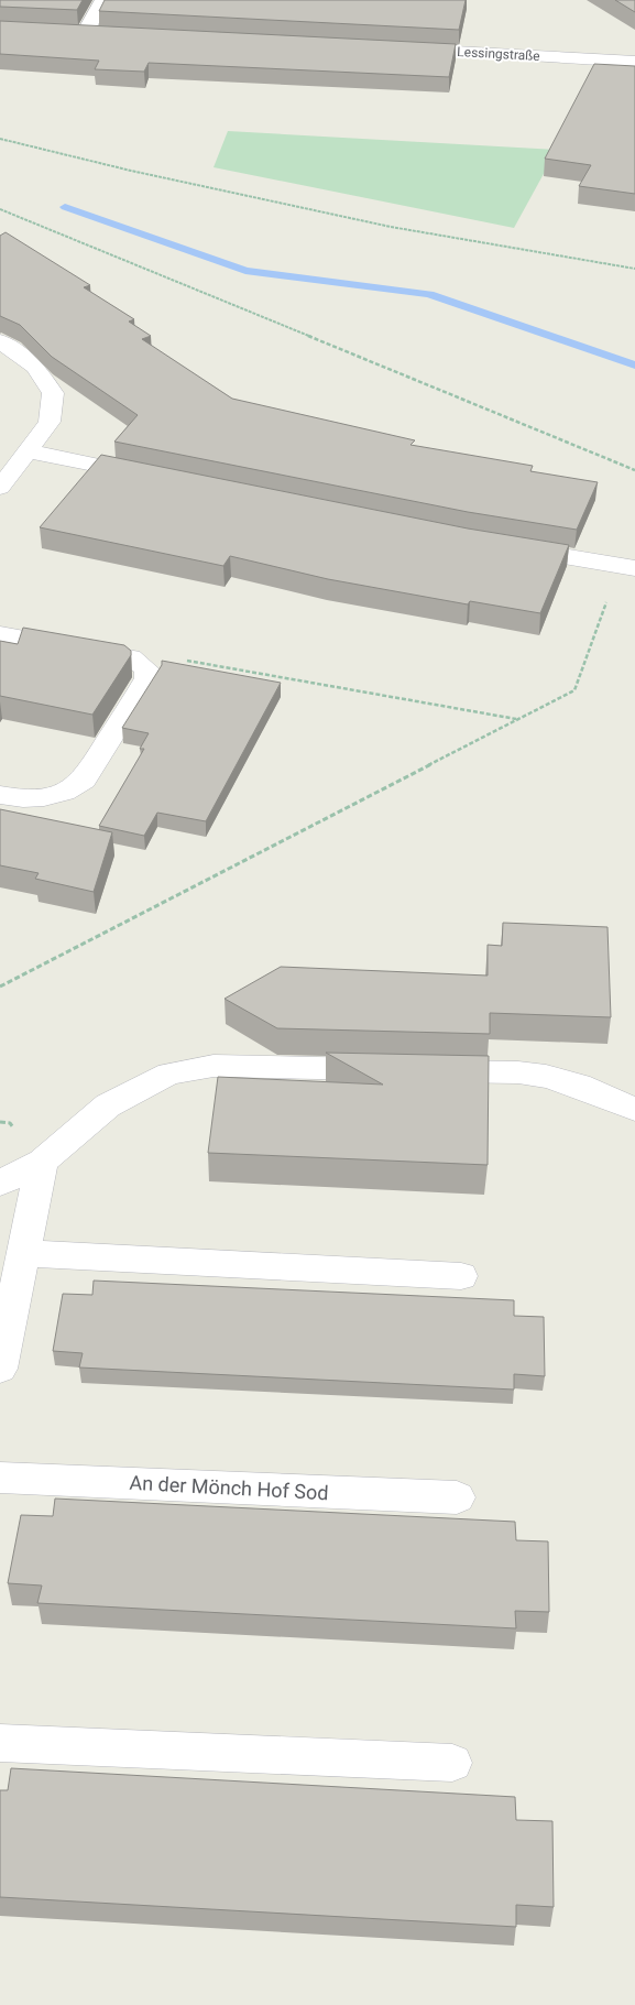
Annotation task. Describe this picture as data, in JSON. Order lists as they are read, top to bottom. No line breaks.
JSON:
{"streets":{"street":["Lessingstraße","An der Mönch Hof Sod"]}}
